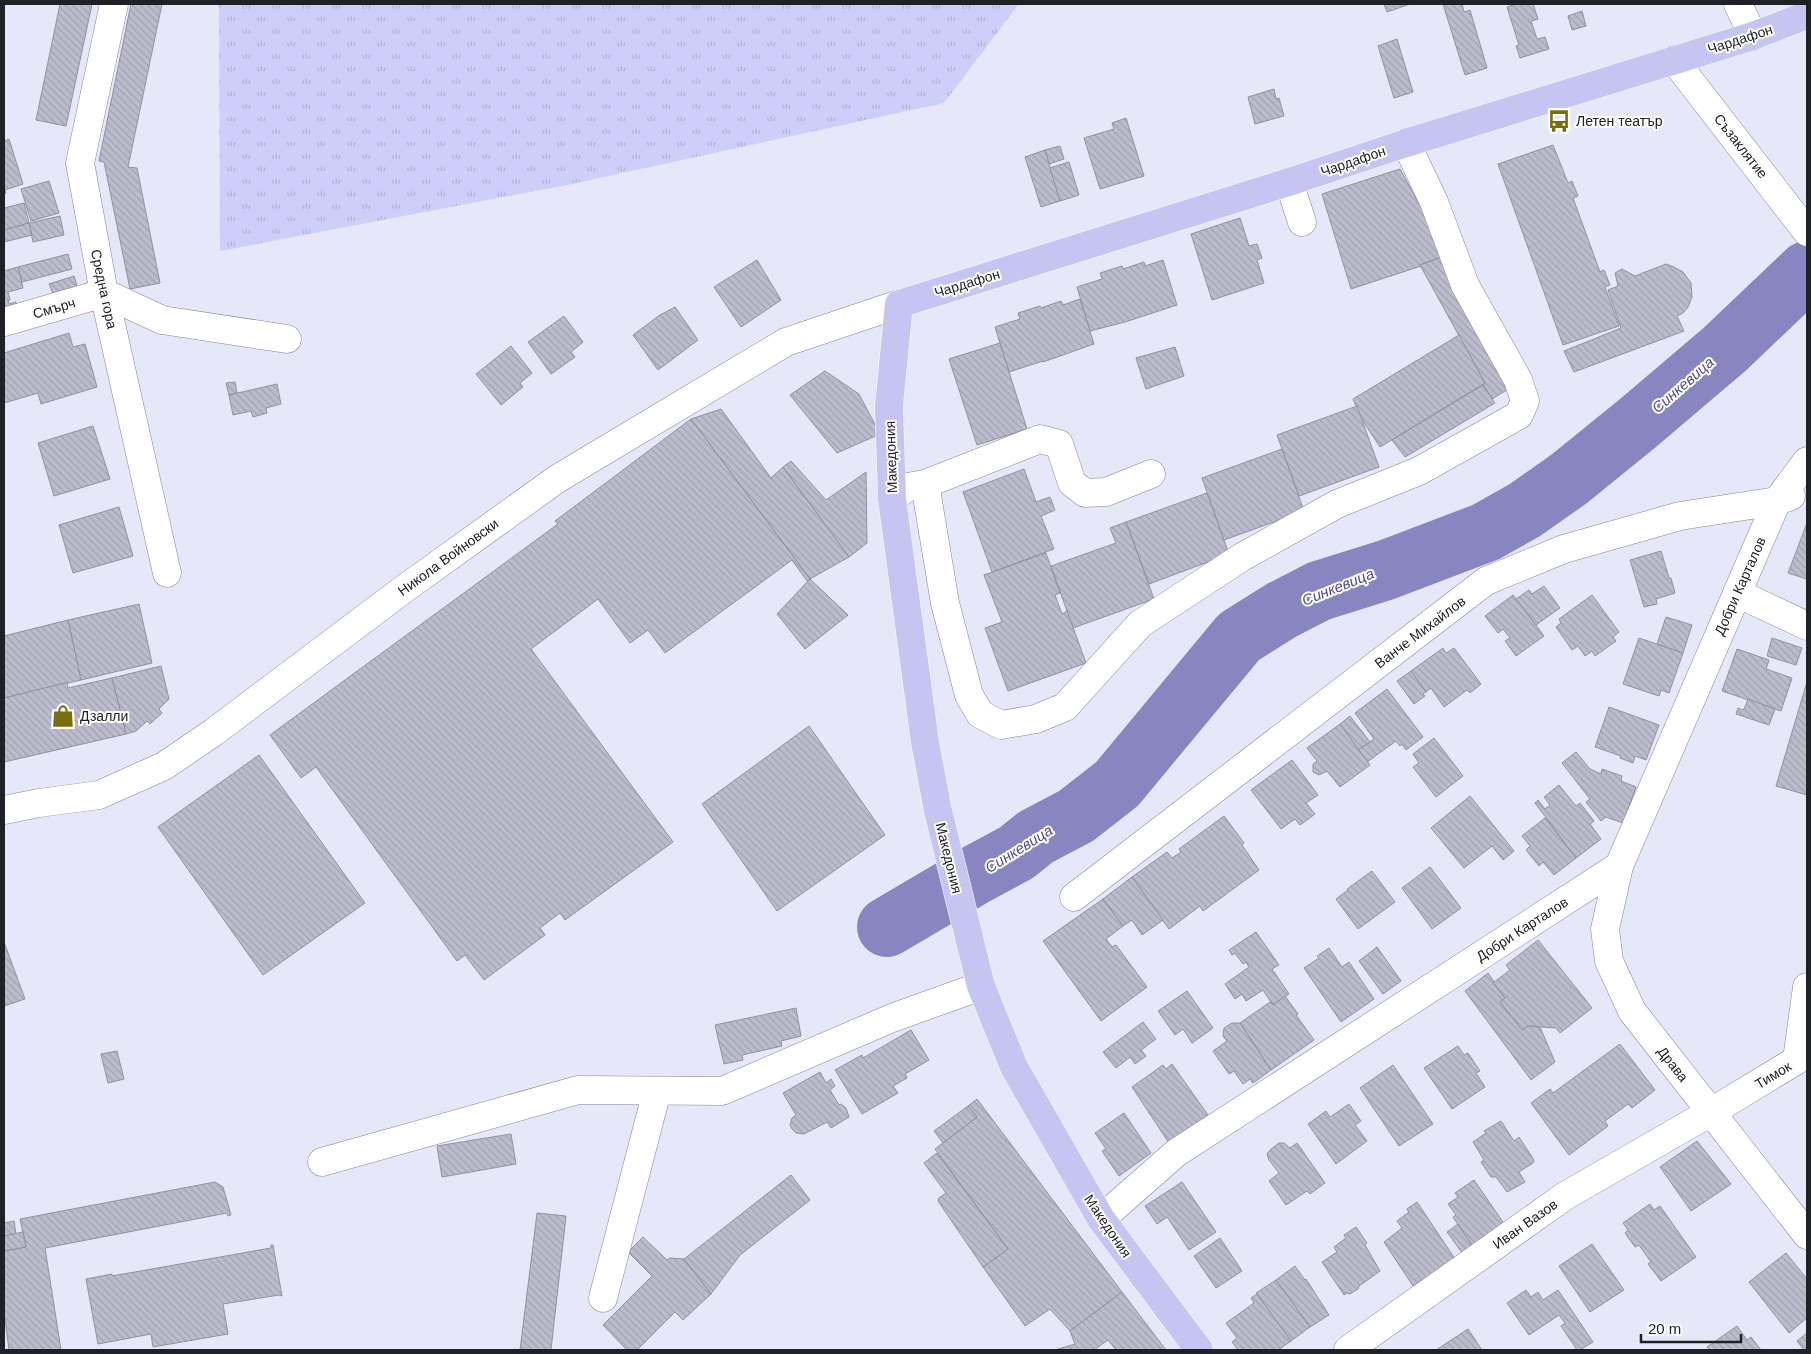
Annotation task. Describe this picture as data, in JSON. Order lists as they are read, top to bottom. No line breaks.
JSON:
{"streets":{"main road":["Чардафон","Македония"],"street":["Съзаклятие","Средна гора","Смърч","Никола Войновски","Добри Карталов","Ванче Михайлов","Драва","Тимок","Иван Вазов"]},"crossings":[["Чардафон","Съзаклятие"],["Чардафон","Македония"],["Чардафон","Никола Войновски"],["Средна гора","Смърч"],["Македония","Никола Войновски"],["Македония","Добри Карталов"],["Добри Карталов","Ванче Михайлов"],["Добри Карталов","Драва"],["Драва","Тимок"],["Драва","Иван Вазов"],["Тимок","Иван Вазов"]],"water":["Синкевица"],"places":{"bus stop":["Летен театър"],"shop":["Дзалли"]},"scale_bar":"20 m"}
